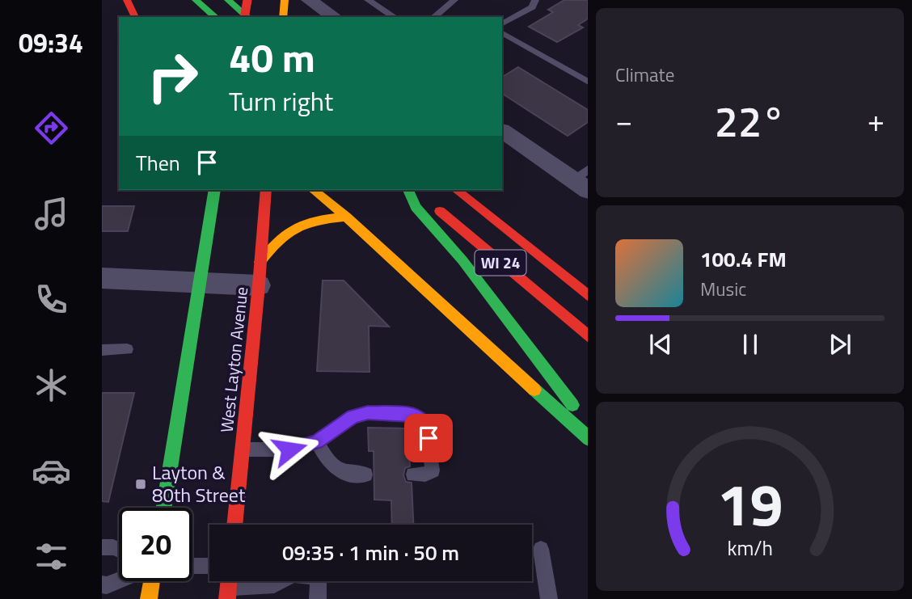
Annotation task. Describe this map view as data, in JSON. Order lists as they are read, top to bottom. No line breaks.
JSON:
{"streets":{"main road":["WI 24","West Layton Avenue"]},"places":{"transit":["Layton & 80th Street"]},"page":{"tabs":"09:34","tile":"Climate","turn":["40 m","Turn right"],"heat":["−","22°","+"],"then":"Then","song":["100.4 FM","Music"],"limit":"20","trip":"09:35 · 1 min · 50 m","gauge":["19","km/h"]}}
